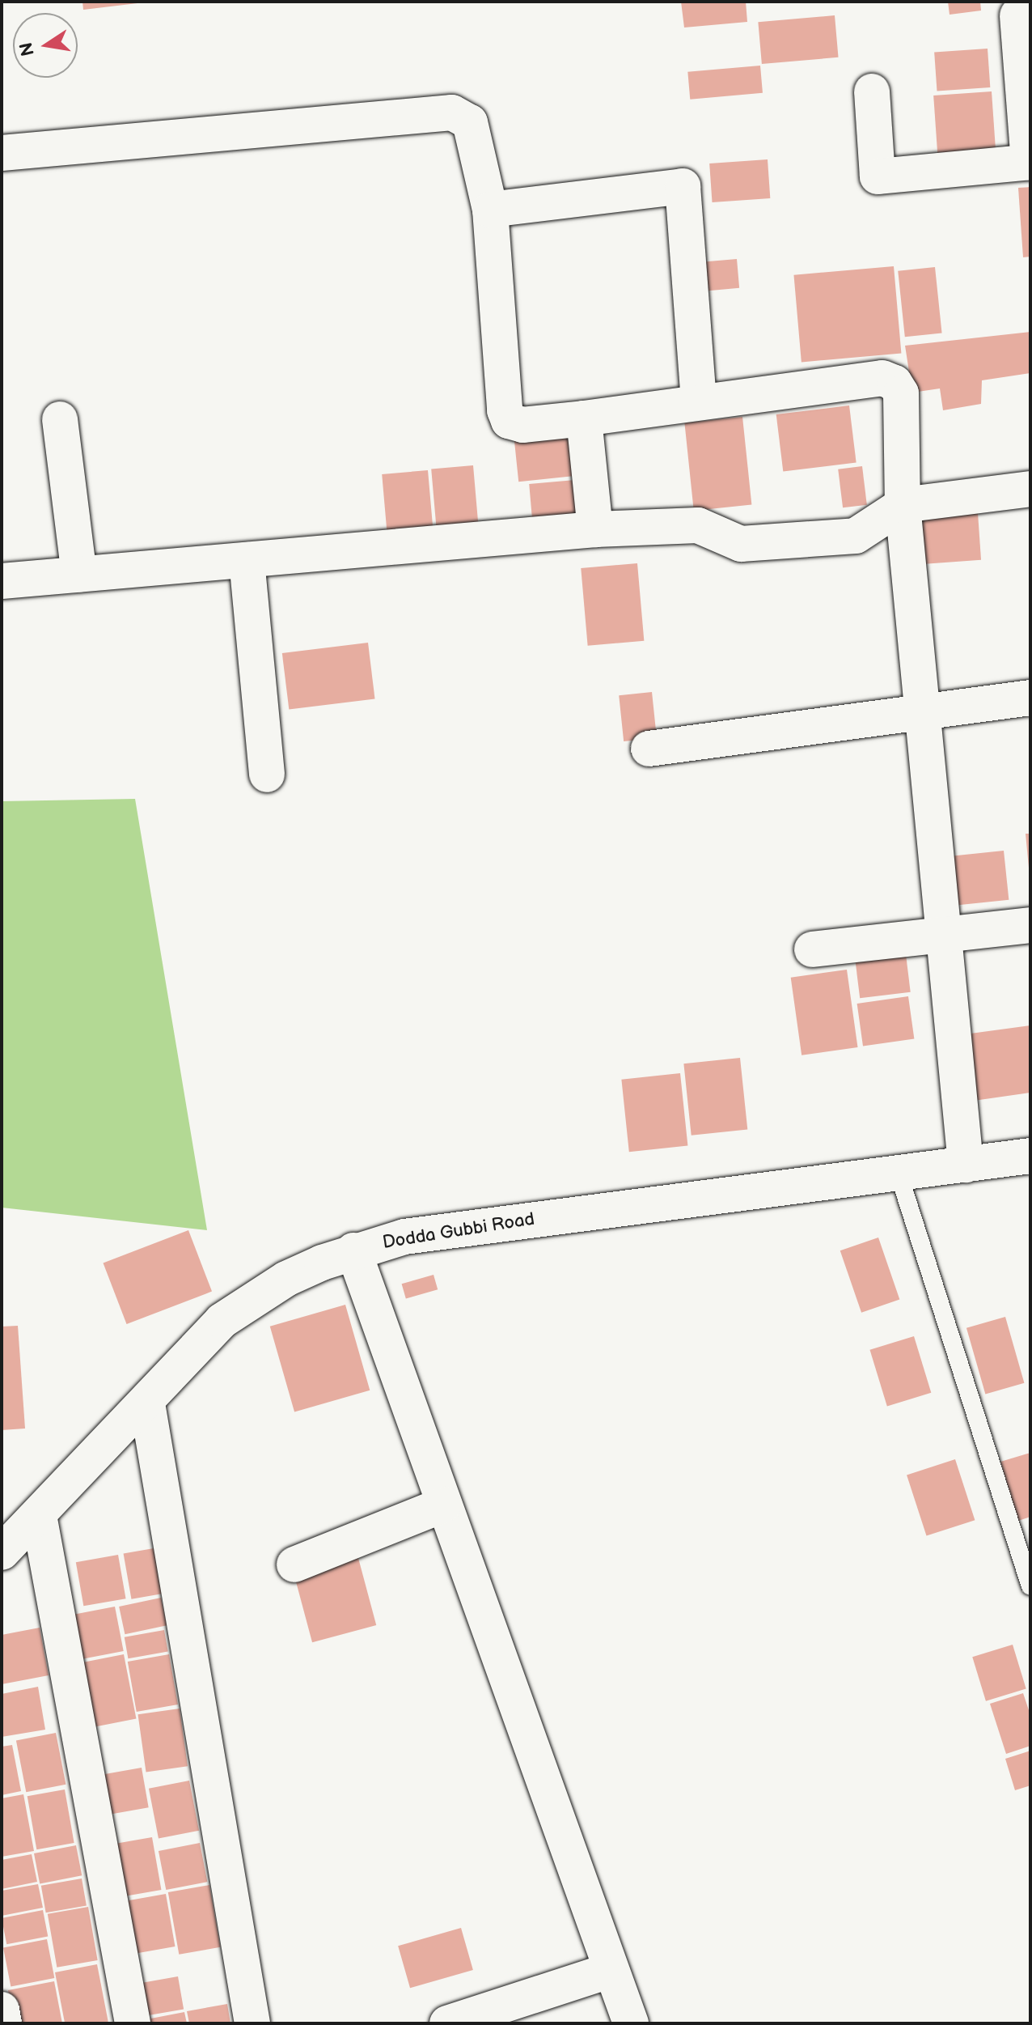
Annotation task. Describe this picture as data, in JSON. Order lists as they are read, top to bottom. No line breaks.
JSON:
{"streets":{"street":["Dodda Gubbi Road"]},"north":"left"}
